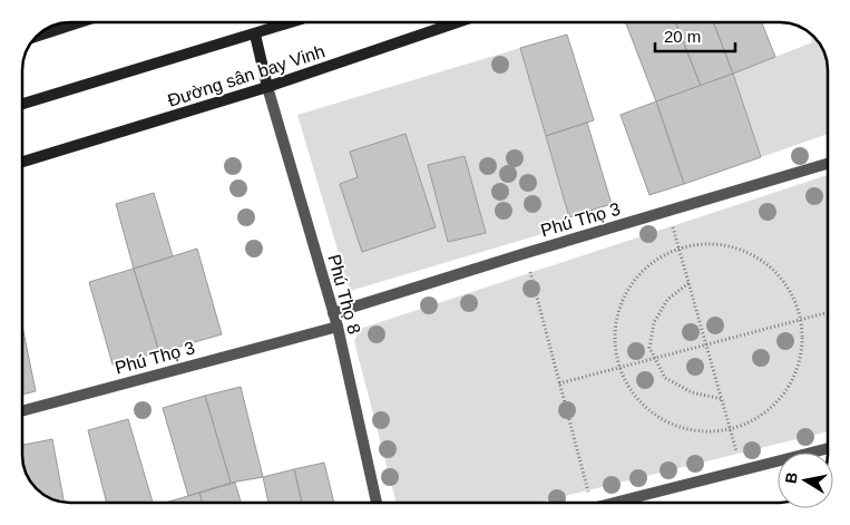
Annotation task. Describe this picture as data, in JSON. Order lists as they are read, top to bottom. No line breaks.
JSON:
{"streets":{"main road":["Đường sân bay Vinh"],"street":["Phú Thọ 3","Phú Thọ 8"]},"crossings":[["Đường sân bay Vinh","Phú Thọ 8"],["Phú Thọ 3","Phú Thọ 8"]],"scale_bar":"20 m","north":"left"}
